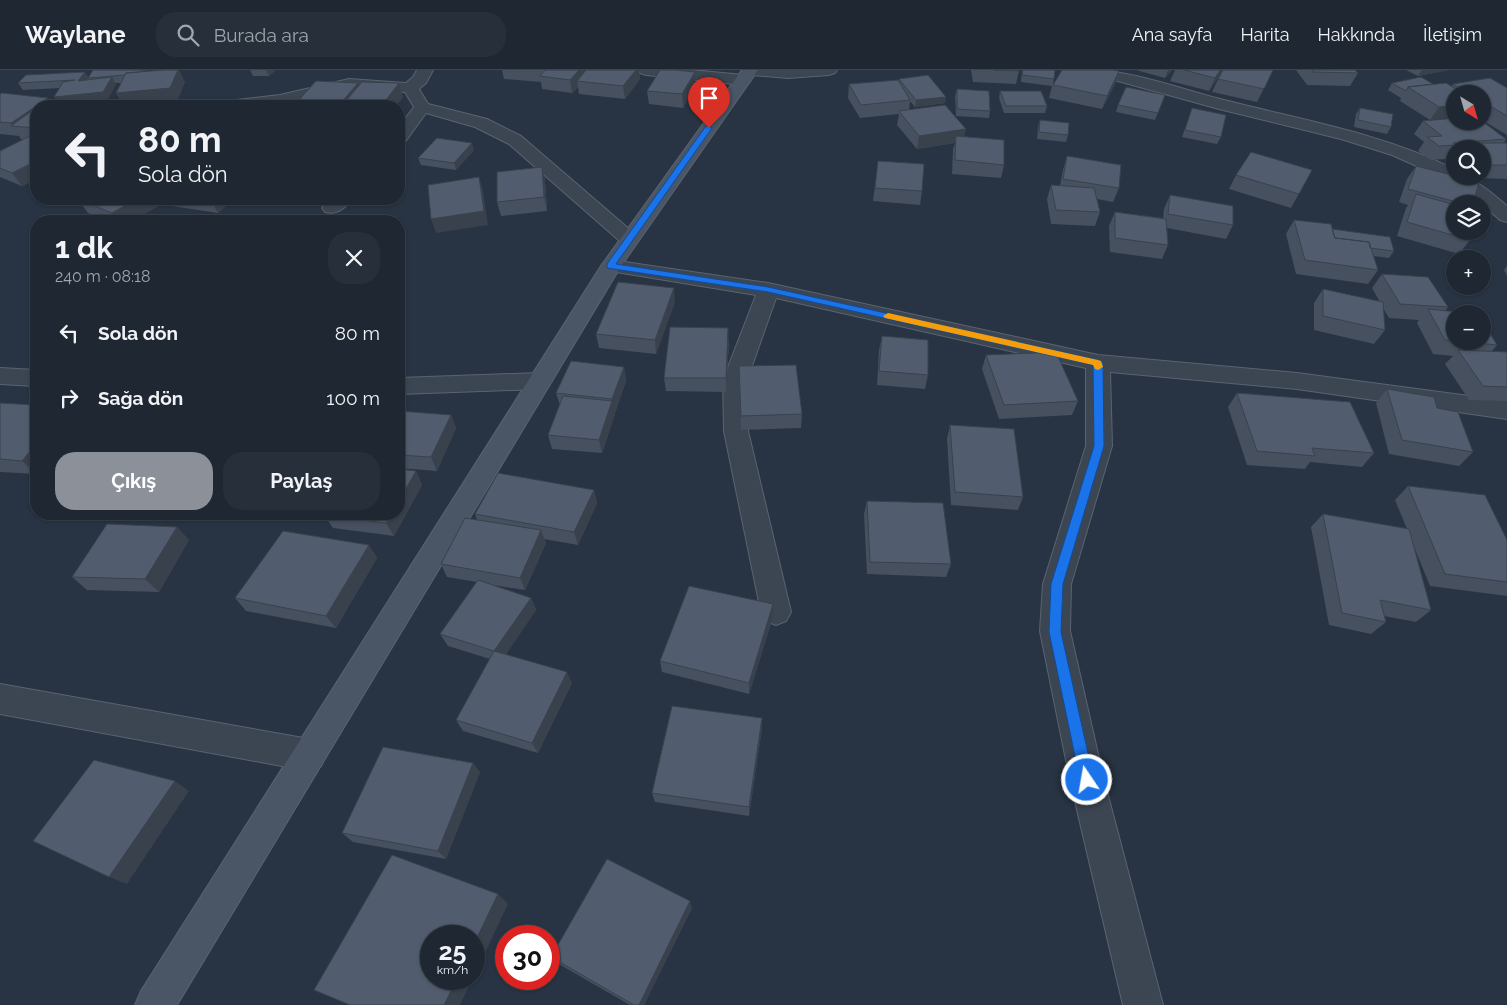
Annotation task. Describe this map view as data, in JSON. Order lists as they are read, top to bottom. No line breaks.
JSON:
{"north":"bottom right","page":{"header":"Waylane","search":"Burada ara","nav":["Ana sayfa","Harita","Hakkında","İletişim"],"map_buttons":["+","−"],"turn":["80 m","Sola dön"],"heading":["1 dk","240 m · 08:18"],"list":[{"name":"Sola dön","value":"80 m"},{"name":"Sağa dön","value":"100 m"}],"buttons":["Çıkış","Paylaş"],"speed":"25 km/h","limit":"30"}}
